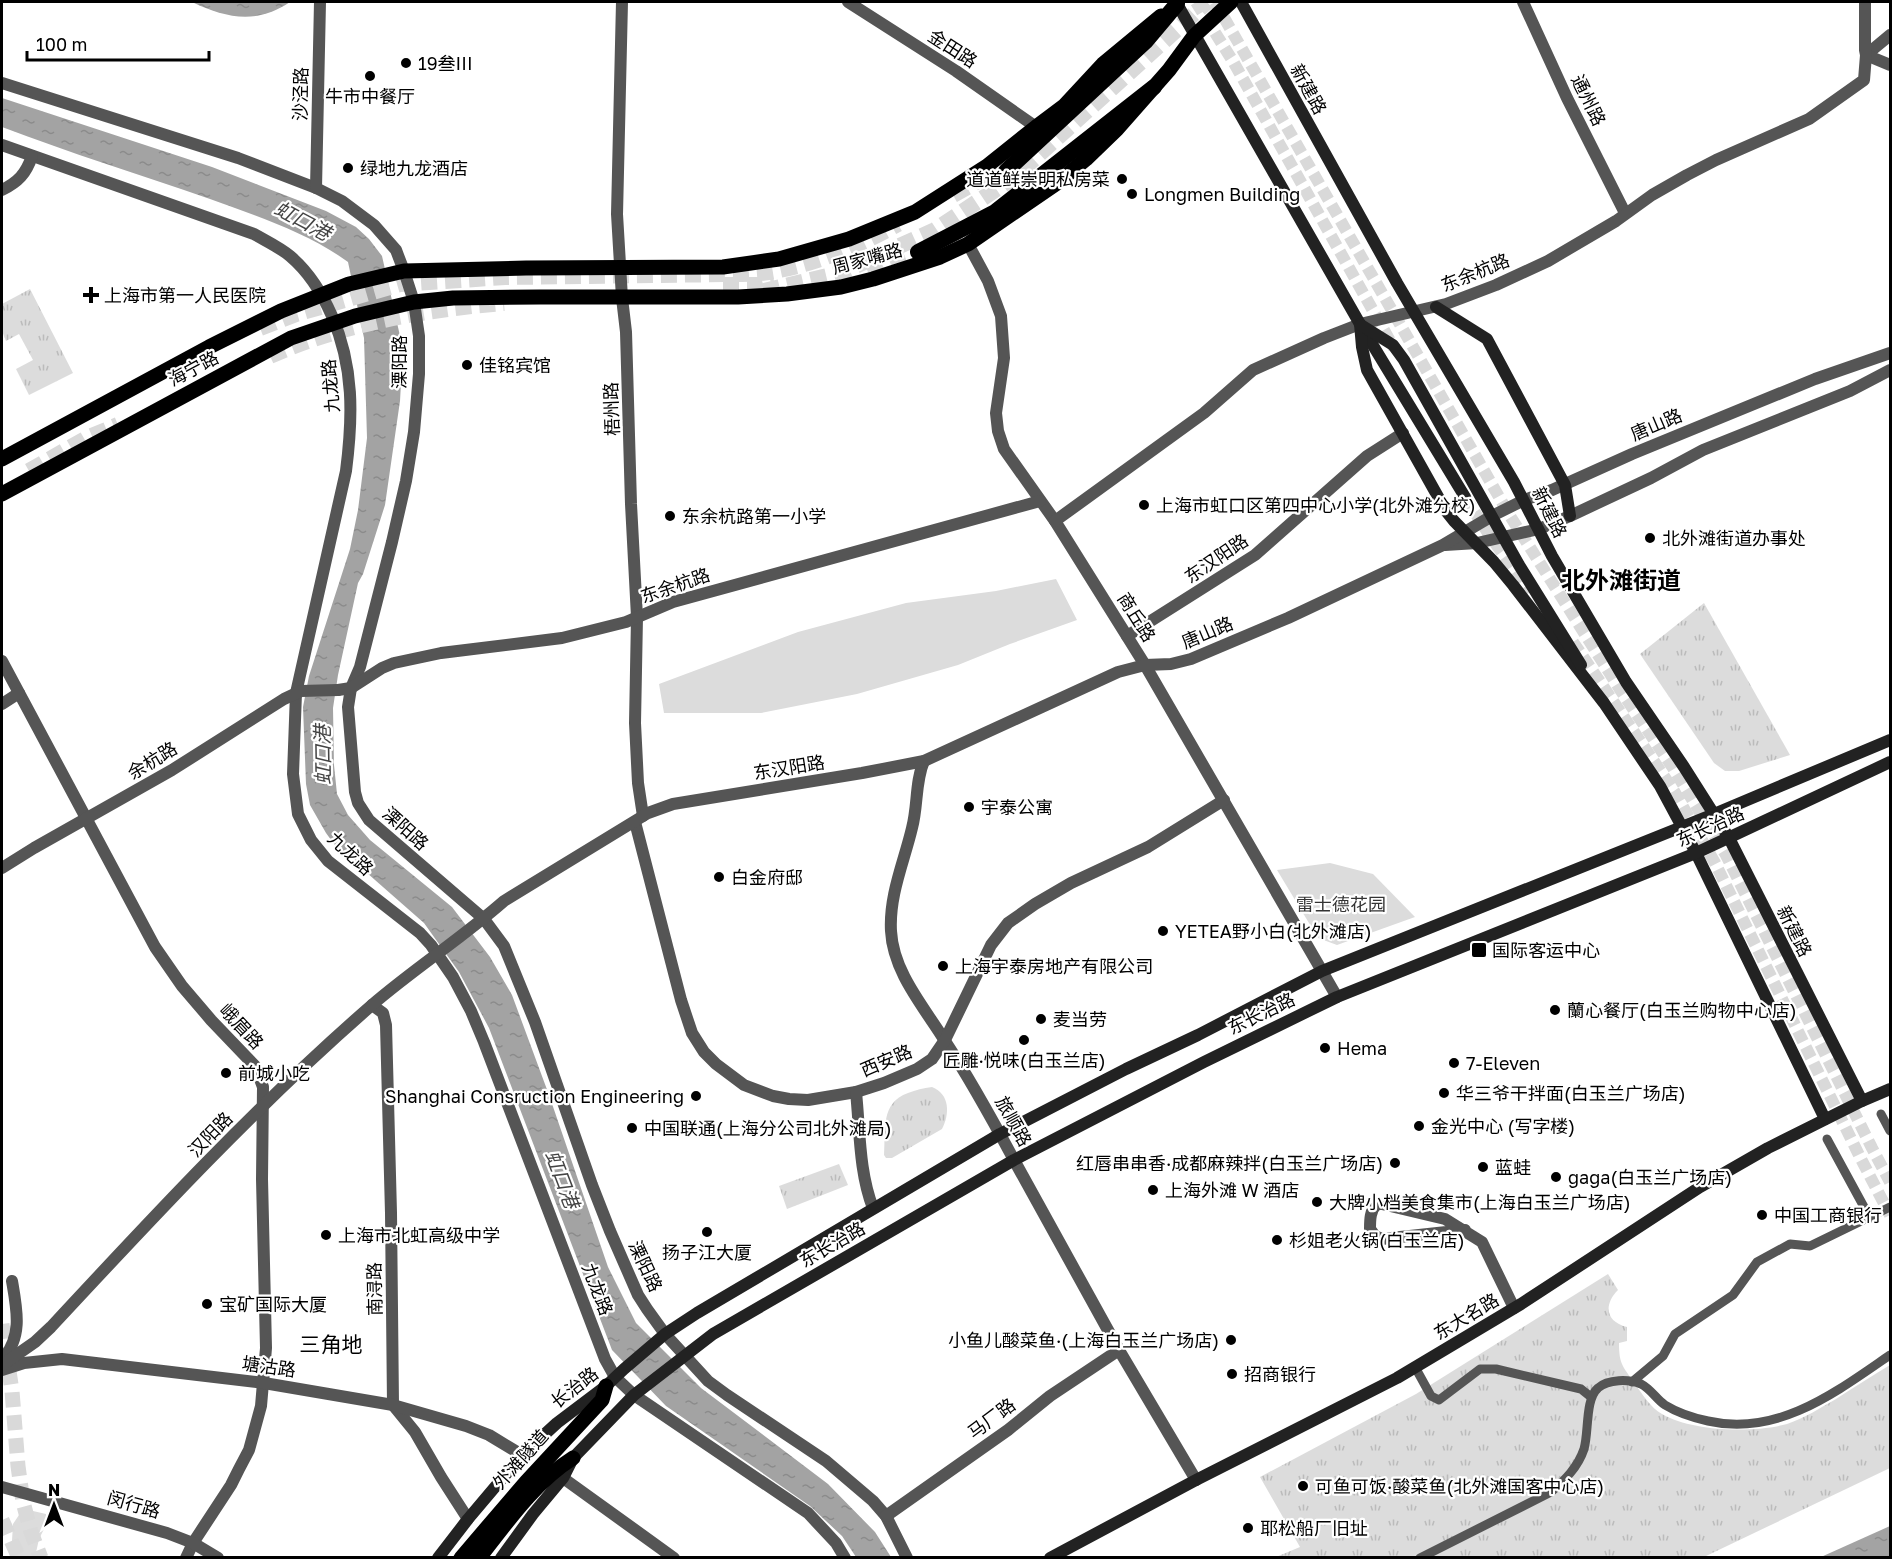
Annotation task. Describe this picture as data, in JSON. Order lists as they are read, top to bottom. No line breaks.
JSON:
{"streets":{"main road":["新建路","周家嘴路","海宁路","东长治路","东大名路","长治路","外滩隧道"],"street":["金田路","沙泾路","通州路","东余杭路","溧阳路","九龙路","梧州路","唐山路","东汉阳路","商丘路","余杭路","峨眉路","西安路","旅顺路","汉阳路","南浔路","塘沽路","马厂路","闵行路"]},"crossings":[["金田路","周家嘴路"],["新建路","东余杭路"],["新建路","唐山路"],["新建路","东长治路"],["新建路","东大名路"],["沙泾路","溧阳路"],["通州路","东余杭路"],["周家嘴路","溧阳路"],["周家嘴路","海宁路"],["周家嘴路","梧州路"],["周家嘴路","商丘路"],["东余杭路","溧阳路"],["东余杭路","梧州路"],["东余杭路","商丘路"],["东余杭路","余杭路"],["溧阳路","海宁路"],["溧阳路","东汉阳路"],["溧阳路","东长治路"],["溧阳路","马厂路"],["海宁路","九龙路"],["九龙路","余杭路"],["九龙路","汉阳路"],["九龙路","长治路"],["九龙路","外滩隧道"],["梧州路","东汉阳路"],["梧州路","西安路"],["唐山路","东汉阳路"],["唐山路","商丘路"],["东汉阳路","商丘路"],["东汉阳路","西安路"],["东汉阳路","旅顺路"],["东汉阳路","汉阳路"],["商丘路","东长治路"],["商丘路","西安路"],["余杭路","峨眉路"],["东长治路","西安路"],["东长治路","旅顺路"],["东长治路","长治路"],["峨眉路","汉阳路"],["峨眉路","塘沽路"],["峨眉路","闵行路"],["西安路","旅顺路"],["旅顺路","东大名路"],["旅顺路","马厂路"],["汉阳路","南浔路"],["南浔路","塘沽路"],["塘沽路","长治路"],["长治路","外滩隧道"]],"districts":["北外滩街道","三角地"],"water":["虹口港"],"parks":["雷士德花园"],"places":{"other":["19叁III","牛市中餐厅","绿地九龙酒店","道道鲜崇明私房菜","Longmen Building","佳铭宾馆","上海市虹口区第四中心小学(北外滩分校)","东余杭路第一小学","北外滩街道办事处","宇泰公寓","白金府邸","YETEA野小白(北外滩店)","上海宇泰房地产有限公司","蘭心餐厅(白玉兰购物中心店)","麦当劳","匠雕·悦味(白玉兰店)","Hema","7-Eleven","前城小吃","华三爷干拌面(白玉兰广场店)","Shanghai Consruction Engineering","金光中心 (写字楼)","中国联通(上海分公司北外滩局)","红唇串串香·成都麻辣拌(白玉兰广场店)","蓝蛙","gaga(白玉兰广场店)","上海外滩 W 酒店","大牌小档美食集市(上海白玉兰广场店)","中国工商银行","扬子江大厦","上海市北虹高级中学","杉姐老火锅(白玉兰店)","宝矿国际大厦","小鱼儿酸菜鱼·(上海白玉兰广场店)","招商银行","可鱼可饭·酸菜鱼(北外滩国客中心店)","耶松船厂旧址"],"health":["上海市第一人民医院"],"transit":["国际客运中心"]},"scale_bar":"100 m","north":"top"}
